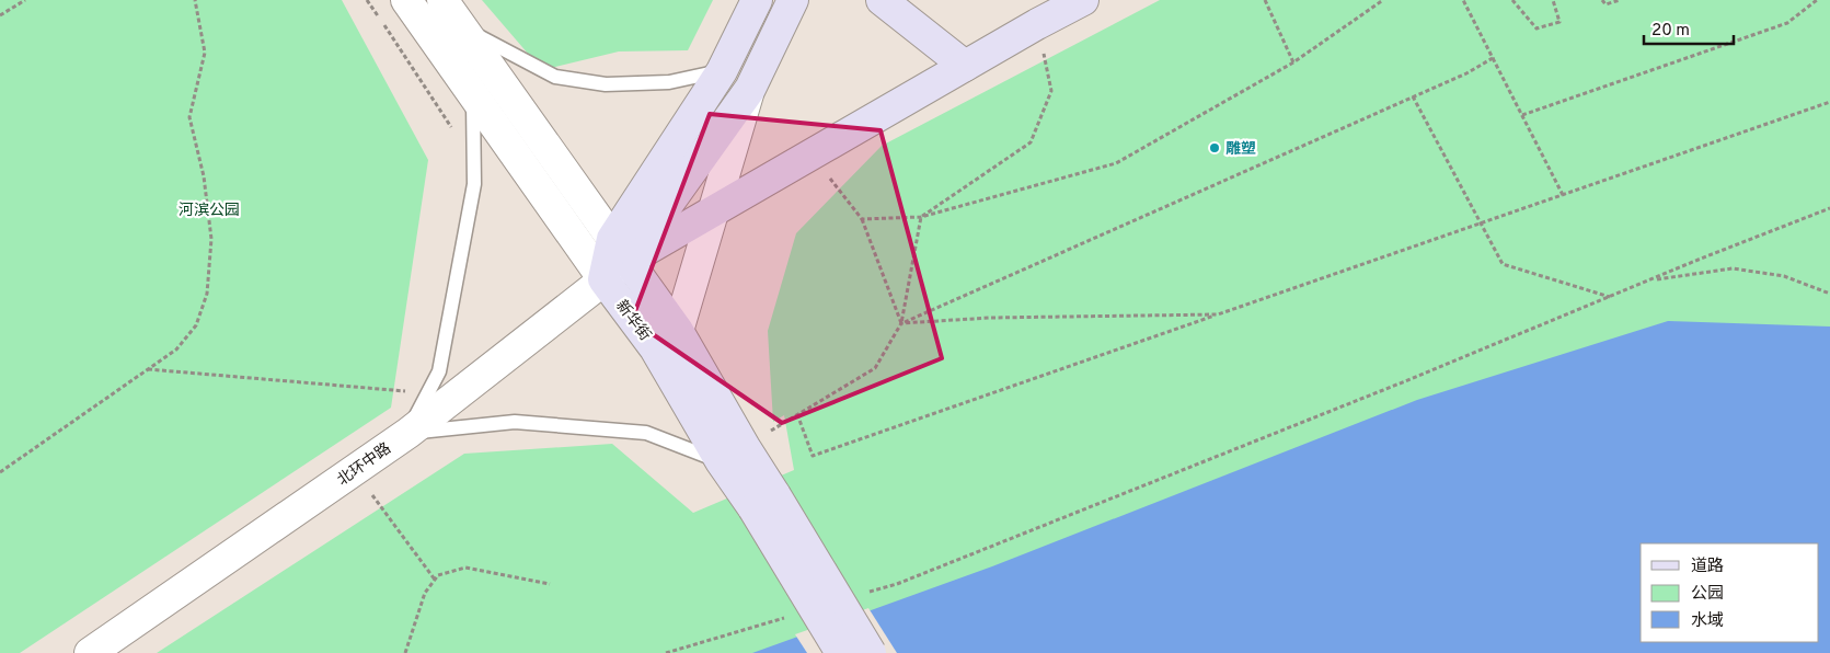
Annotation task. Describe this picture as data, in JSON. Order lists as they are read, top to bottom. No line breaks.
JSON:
{"streets":{"main road":["新华街"],"street":["北环中路"]},"crossings":[["新华街","北环中路"]],"parks":["河滨公园"],"places":["雕塑"],"legend":["道路","公园","水域"],"scale_bar":"20 m"}
